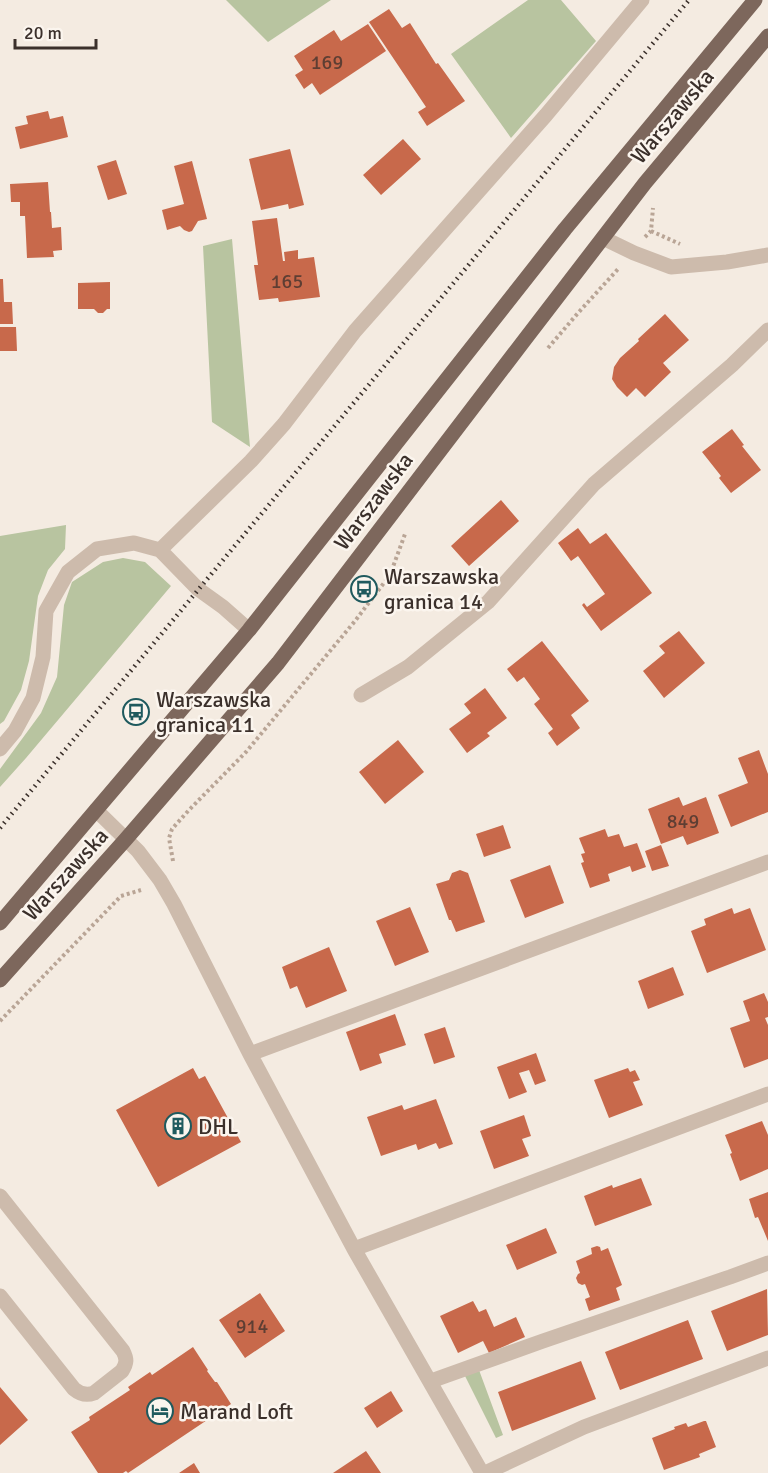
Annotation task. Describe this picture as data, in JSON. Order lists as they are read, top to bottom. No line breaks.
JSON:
{"streets":{"main road":["Warszawska"]},"places":{"bus stop":["Warszawska granica 14","Warszawska granica 11"],"building":["DHL"],"hotel":["Marand Loft"]},"house_numbers":["169","165","849","914"],"scale_bar":"20 m"}
